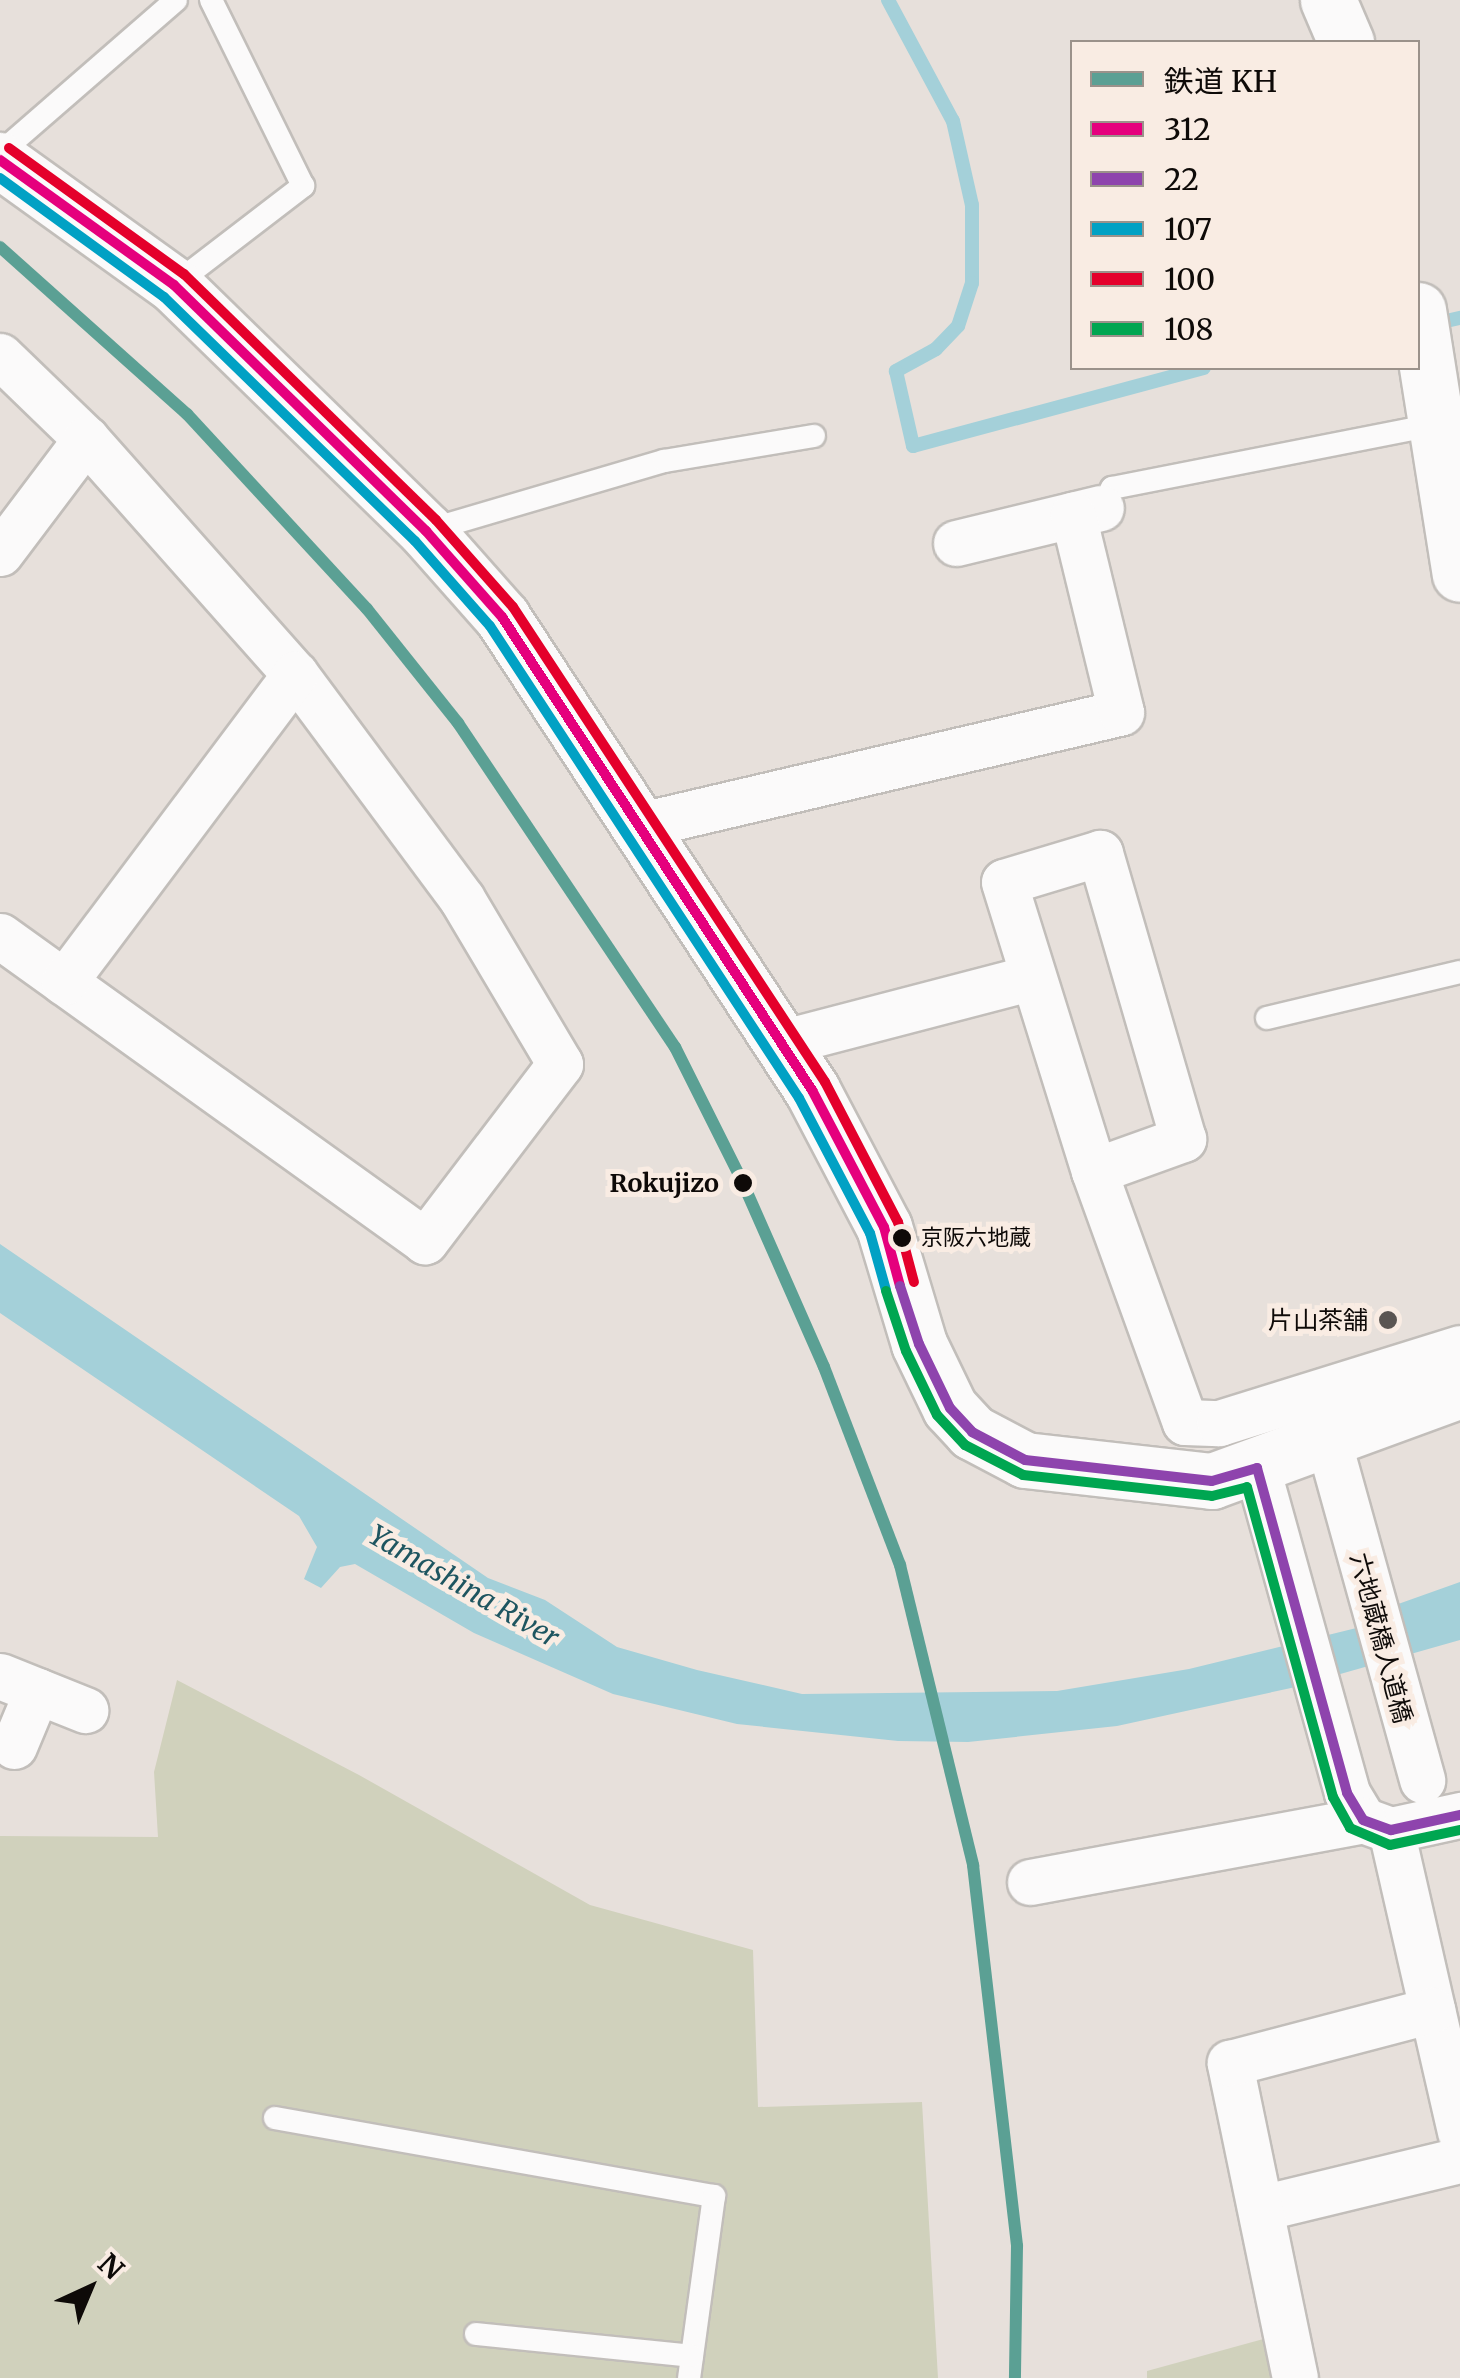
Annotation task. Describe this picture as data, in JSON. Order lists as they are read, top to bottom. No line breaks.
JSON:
{"streets":{"street":["六地蔵橋人道橋"]},"water":["Yamashina River"],"places":["Rokujizo","京阪六地蔵","片山茶舗"],"lines":["transit line 100","transit line 312","transit line 107","rail line KH","transit line 22","transit line 108"],"legend":["鉄道 KH","312","22","107","100","108"],"north":"top right"}
